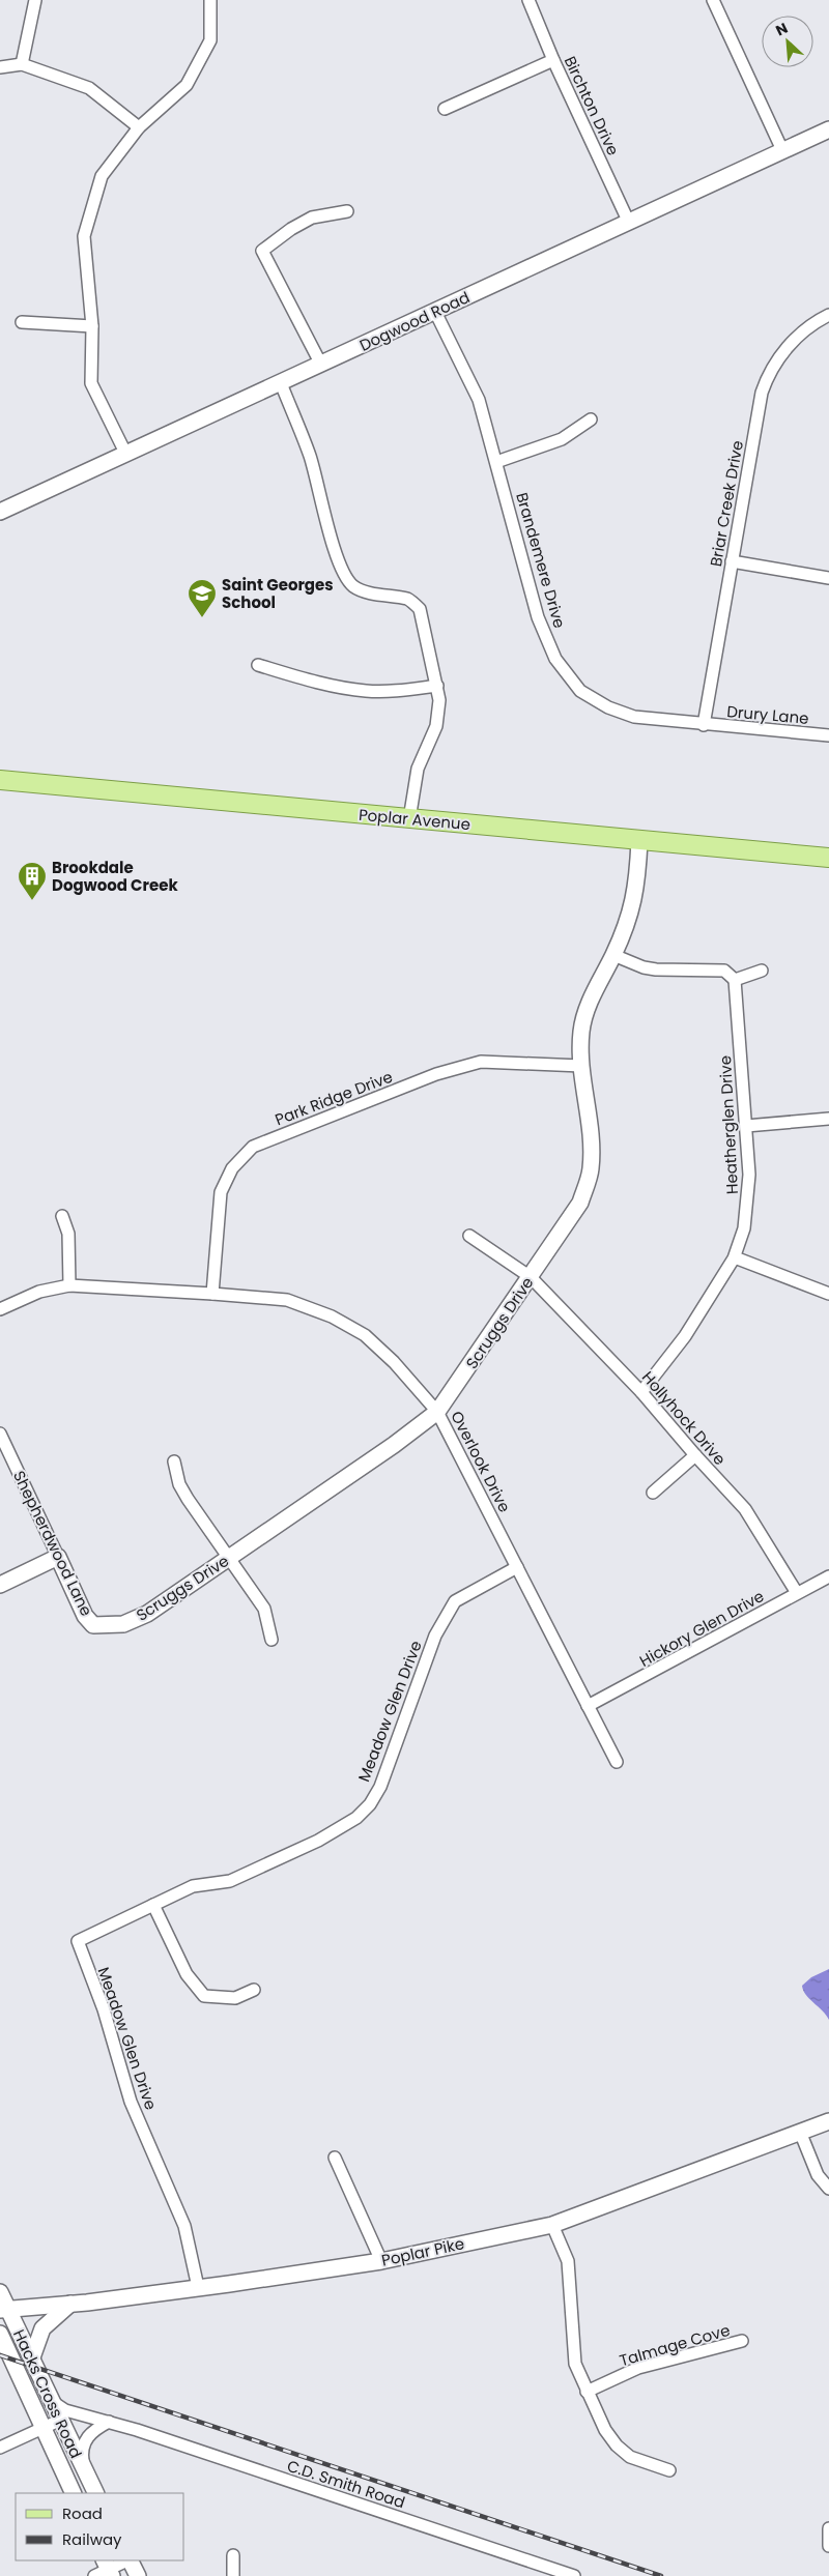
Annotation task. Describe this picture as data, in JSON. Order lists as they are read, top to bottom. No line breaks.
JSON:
{"streets":{"main road":["Poplar Avenue"],"street":["Birchton Drive","Dogwood Road","Briar Creek Drive","Brandemere Drive","Drury Lane","Park Ridge Drive","Heatherglen Drive","Scruggs Drive","Hollyhock Drive","Overlook Drive","Shepherdwood Lane","Hickory Glen Drive","Meadow Glen Drive","Poplar Pike","Talmage Cove","Hacks Cross Road","C.D. Smith Road"]},"crossings":[["Birchton Drive","Dogwood Road"],["Dogwood Road","Brandemere Drive"],["Briar Creek Drive","Brandemere Drive"],["Briar Creek Drive","Drury Lane"],["Brandemere Drive","Drury Lane"],["Poplar Avenue","Scruggs Drive"],["Park Ridge Drive","Scruggs Drive"],["Park Ridge Drive","Overlook Drive"],["Heatherglen Drive","Hollyhock Drive"],["Scruggs Drive","Hollyhock Drive"],["Scruggs Drive","Overlook Drive"],["Scruggs Drive","Shepherdwood Lane"],["Hollyhock Drive","Hickory Glen Drive"],["Overlook Drive","Hickory Glen Drive"],["Overlook Drive","Meadow Glen Drive"],["Meadow Glen Drive","Poplar Pike"],["Poplar Pike","Hacks Cross Road"],["Hacks Cross Road","C.D. Smith Road"]],"places":{"school or university":["Saint Georges School"],"building":["Brookdale Dogwood Creek"]},"legend":["Road","Railway"],"north":"top left"}
